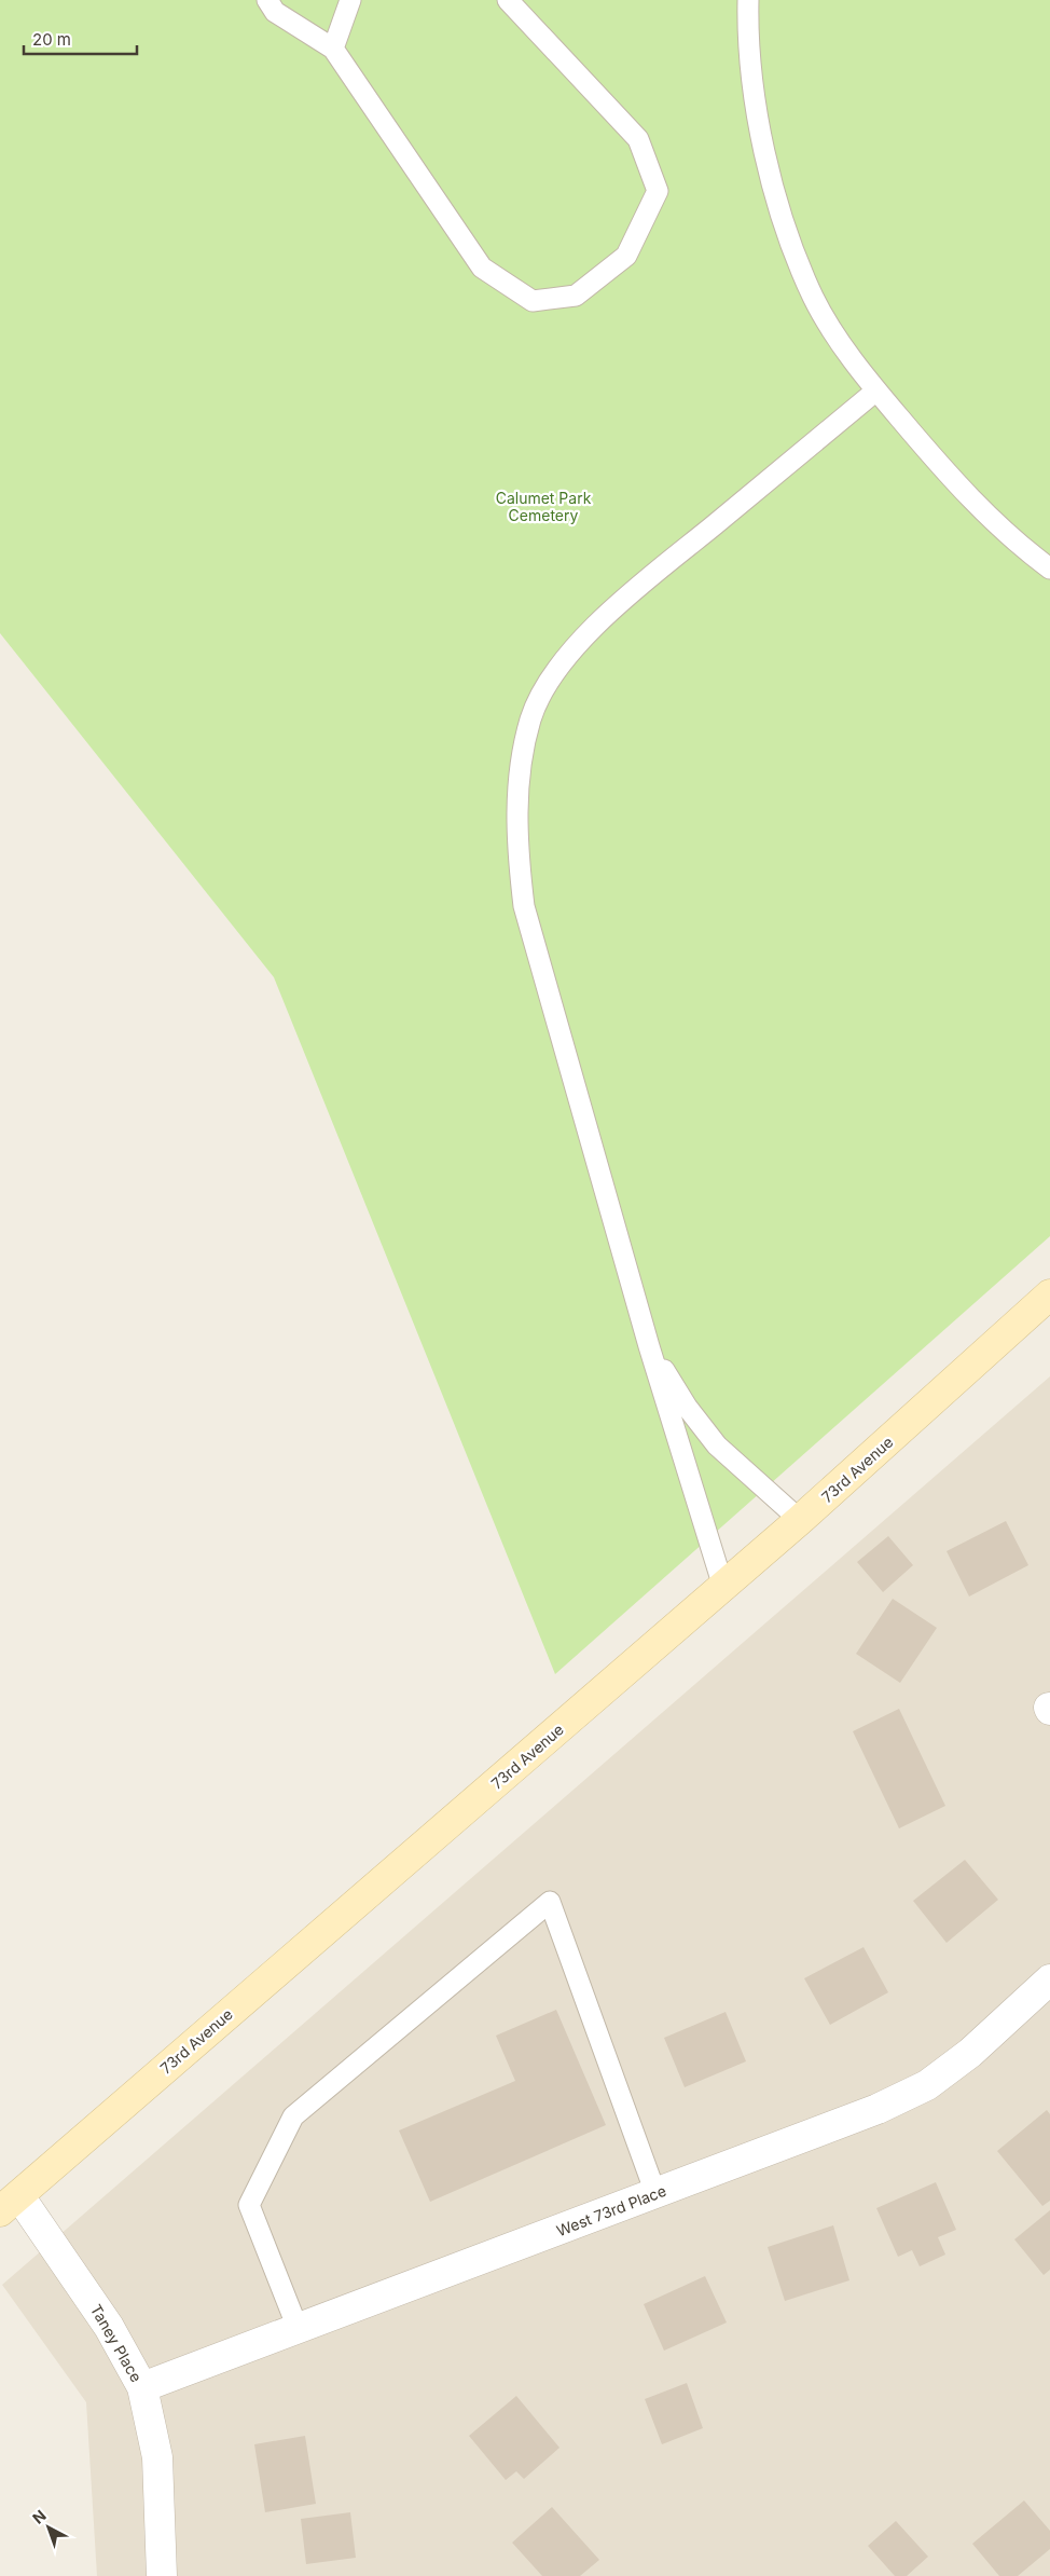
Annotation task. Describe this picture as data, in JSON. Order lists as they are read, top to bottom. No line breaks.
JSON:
{"streets":{"street":["73rd Avenue","West 73rd Place","Taney Place"]},"crossings":[["73rd Avenue","Taney Place"],["West 73rd Place","Taney Place"]],"parks":["Calumet Park Cemetery"],"scale_bar":"20 m","north":"top left"}
